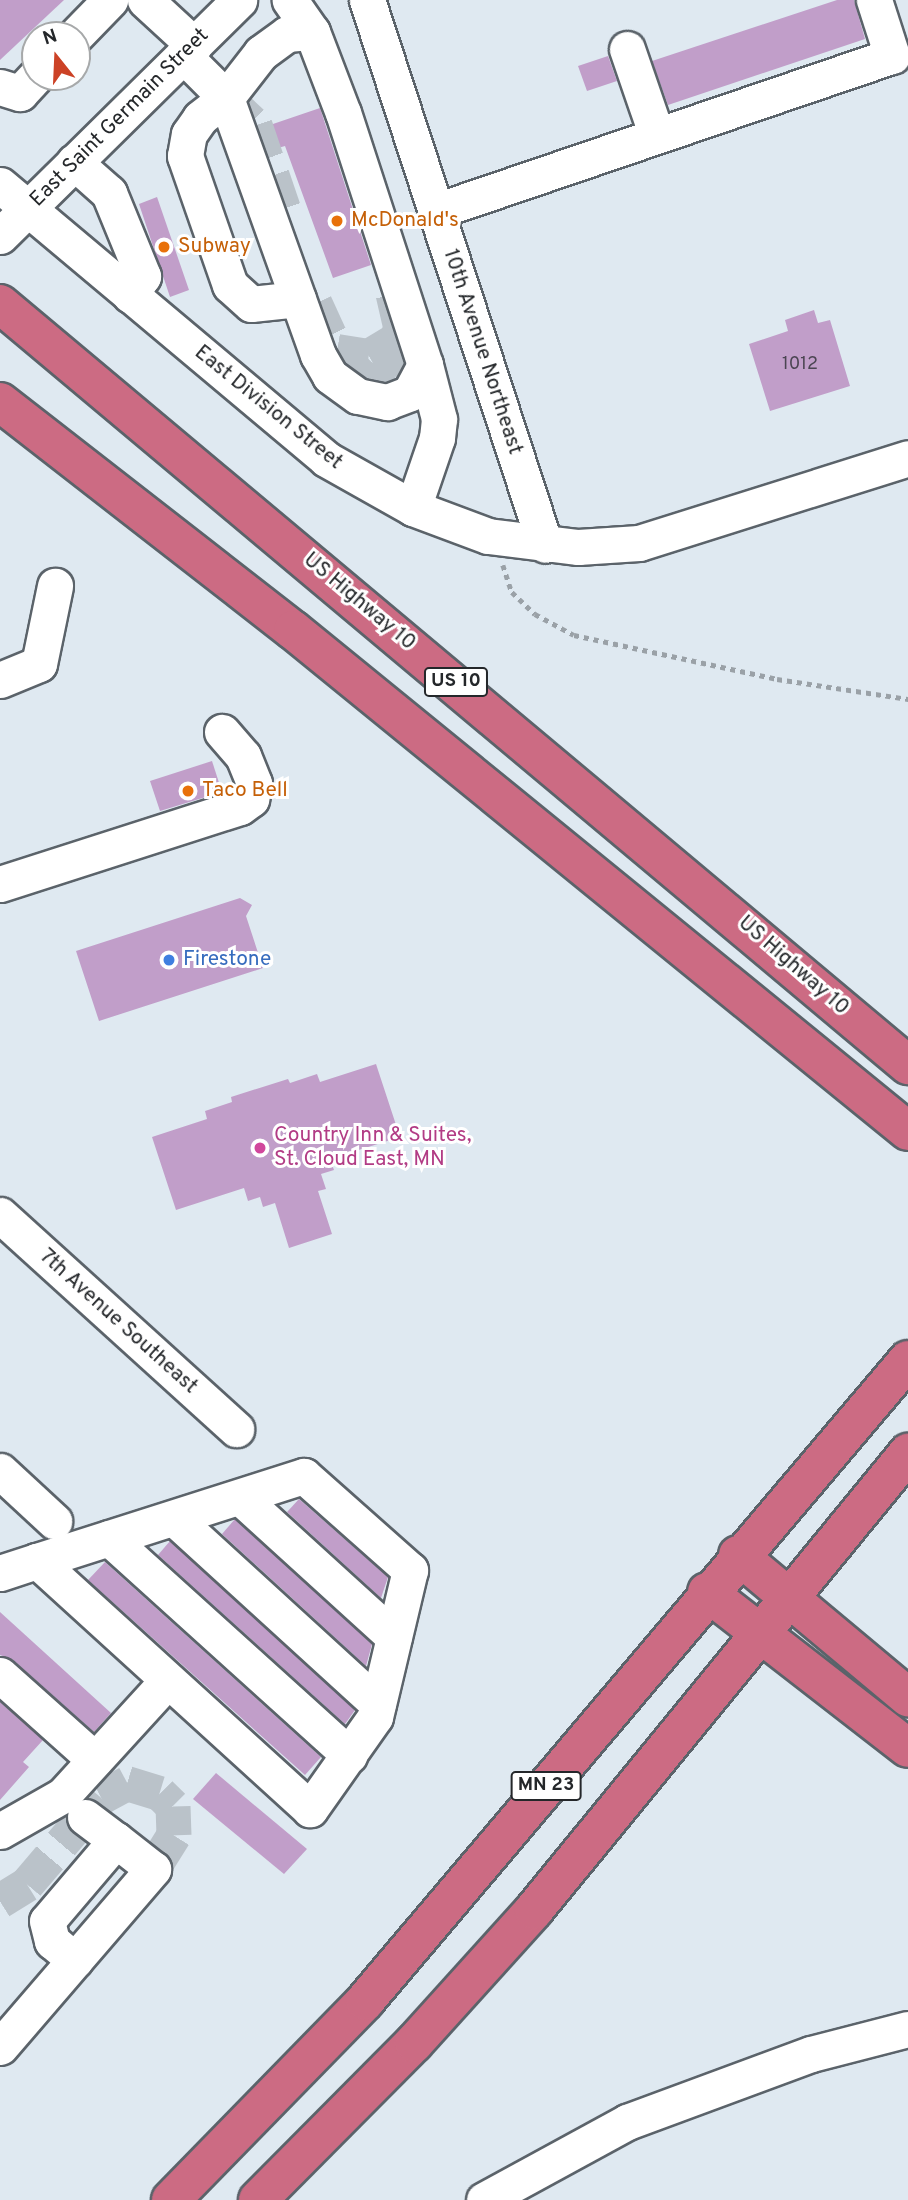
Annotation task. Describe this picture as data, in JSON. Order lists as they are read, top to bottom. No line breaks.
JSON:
{"streets":{"highway":["US Highway 10","US 10","MN 23"],"street":["East Saint Germain Street","10th Avenue Northeast","East Division Street","7th Avenue Southeast"]},"crossings":[["East Saint Germain Street","East Division Street"],["10th Avenue Northeast","East Division Street"]],"places":["McDonald's","Subway","Taco Bell","Firestone","Country Inn & Suites, St. Cloud East, MN"],"house_numbers":["1012"],"north":"top"}
